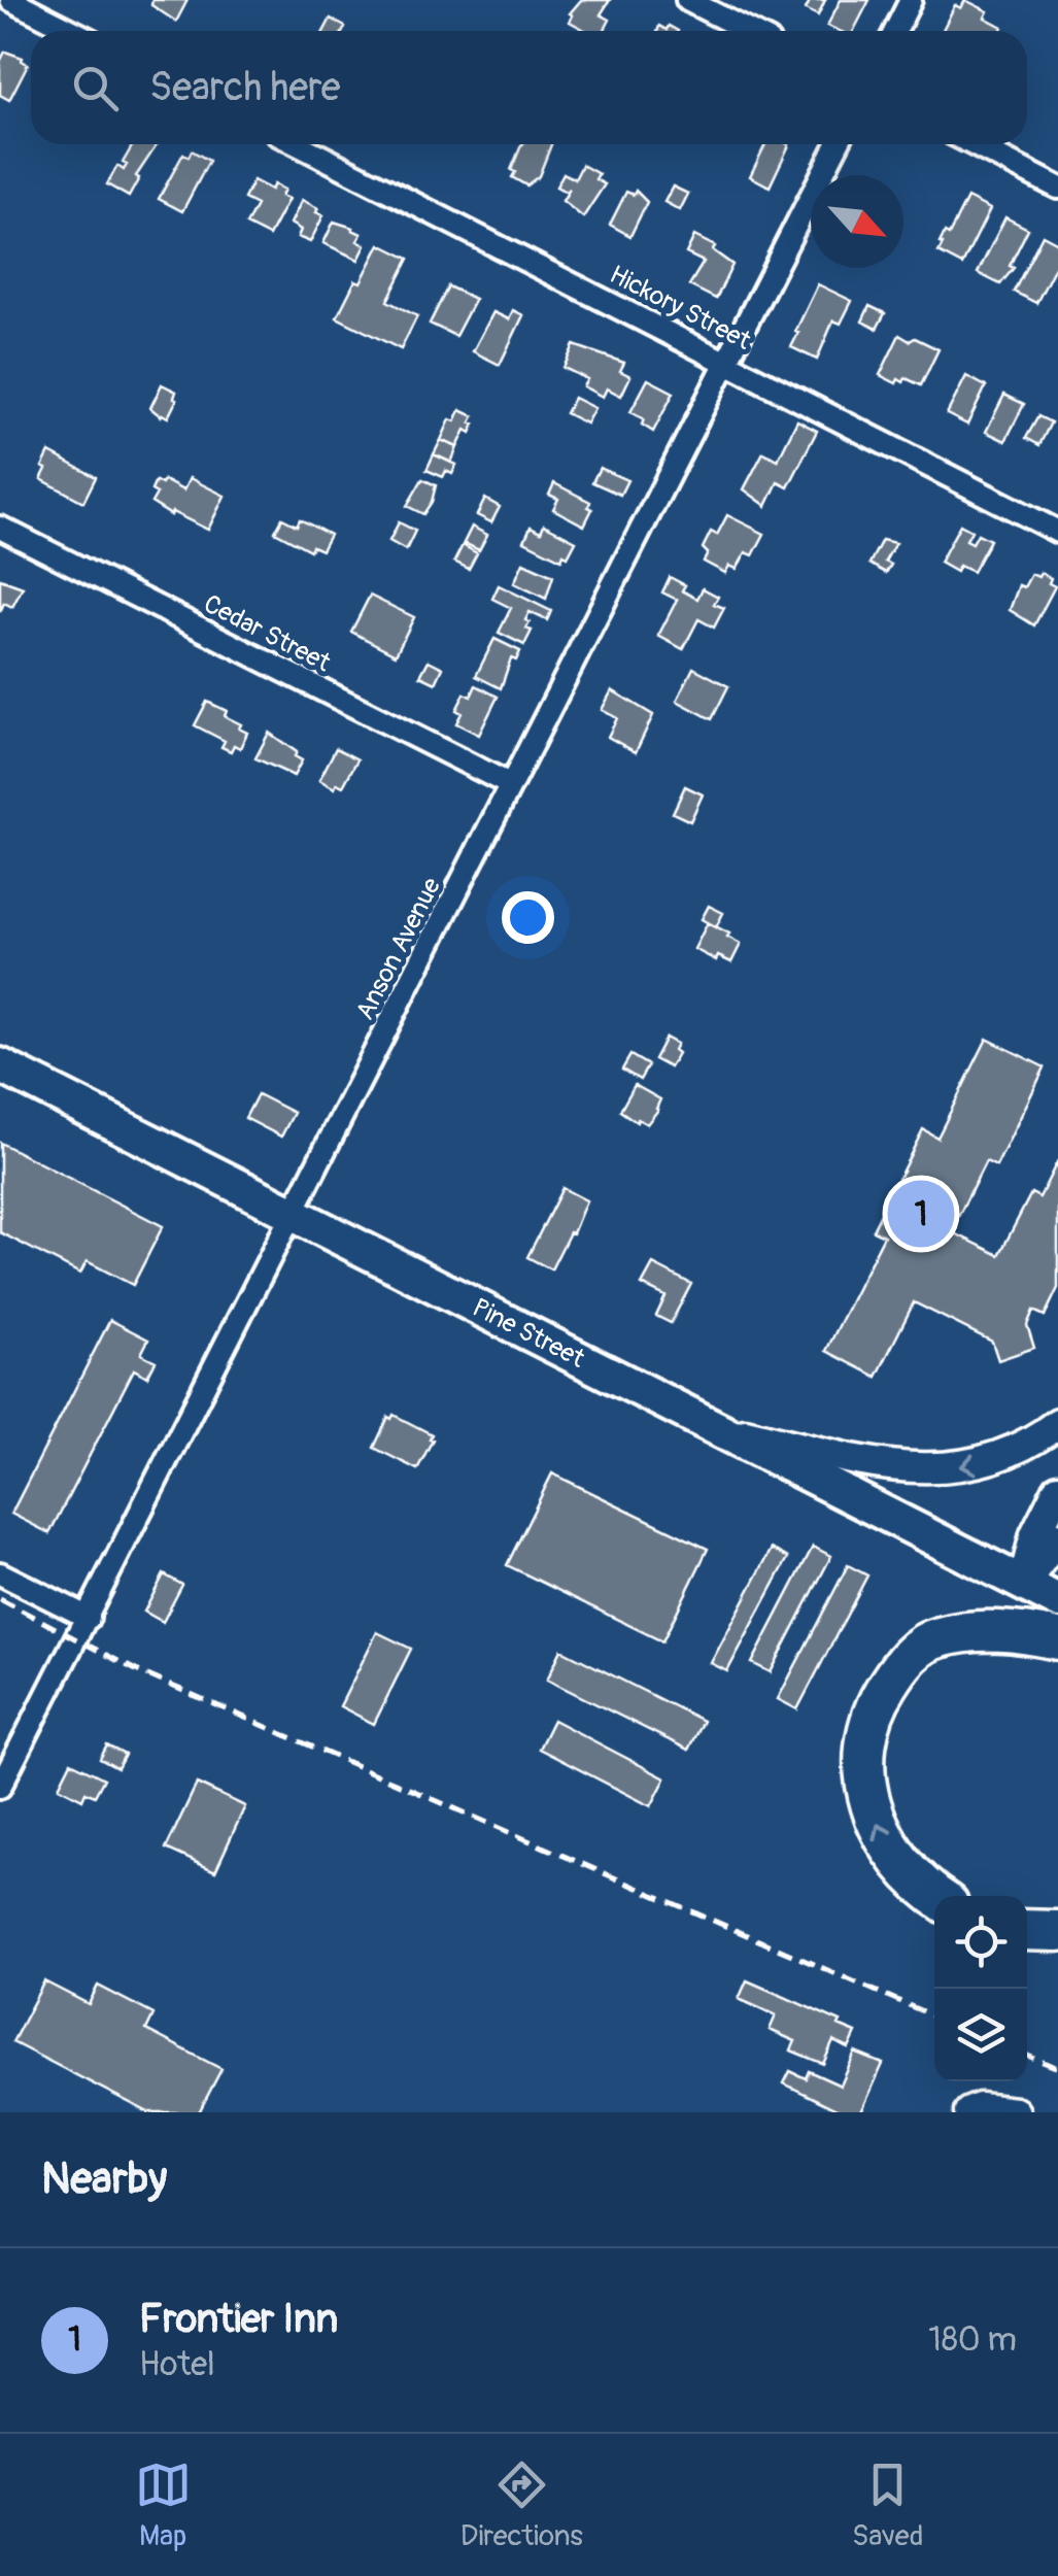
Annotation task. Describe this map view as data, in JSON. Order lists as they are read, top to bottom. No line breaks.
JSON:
{"streets":{"main road":["Pine Street"],"street":["Hickory Street","Cedar Street","Anson Avenue"]},"crossings":[["Hickory Street","Anson Avenue"],["Cedar Street","Anson Avenue"],["Anson Avenue","Pine Street"]],"north":"bottom right","page":{"search":"Search here","pins":"1","heading":"Nearby","list":[{"mark":"1","name":"Frontier Inn","note":"Hotel","value":"180 m"}],"nav":["Map","Directions","Saved"]}}
